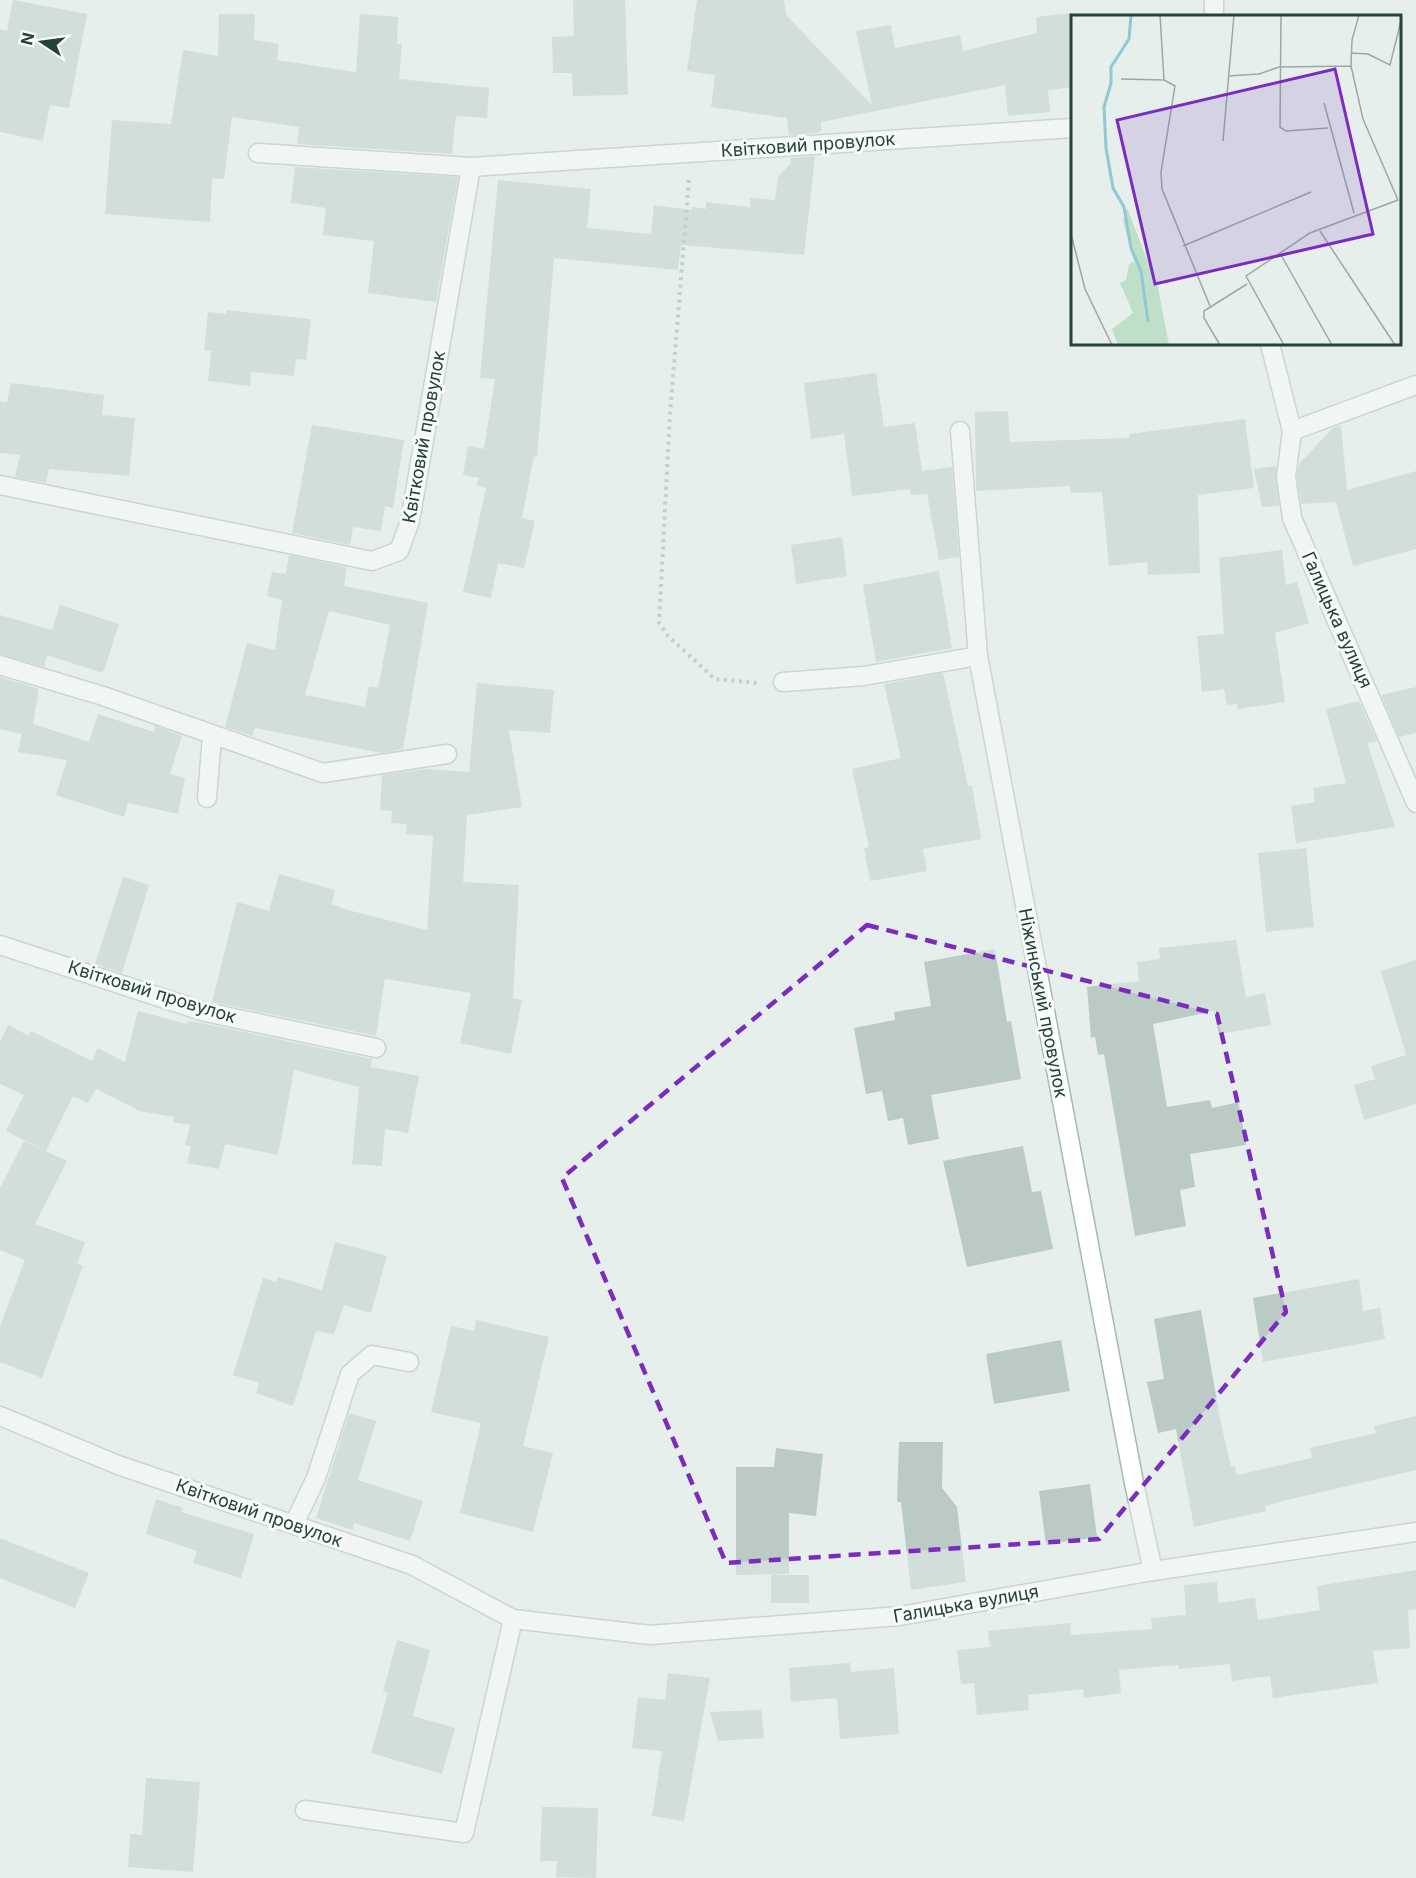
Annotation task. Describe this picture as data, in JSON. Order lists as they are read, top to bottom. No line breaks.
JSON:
{"streets":{"street":["Квітковий провулок","Галицька вулиця","Ніжинський провулок"]},"crossings":[["Квітковий провулок","Галицька вулиця"],["Галицька вулиця","Ніжинський провулок"]],"north":"left"}
